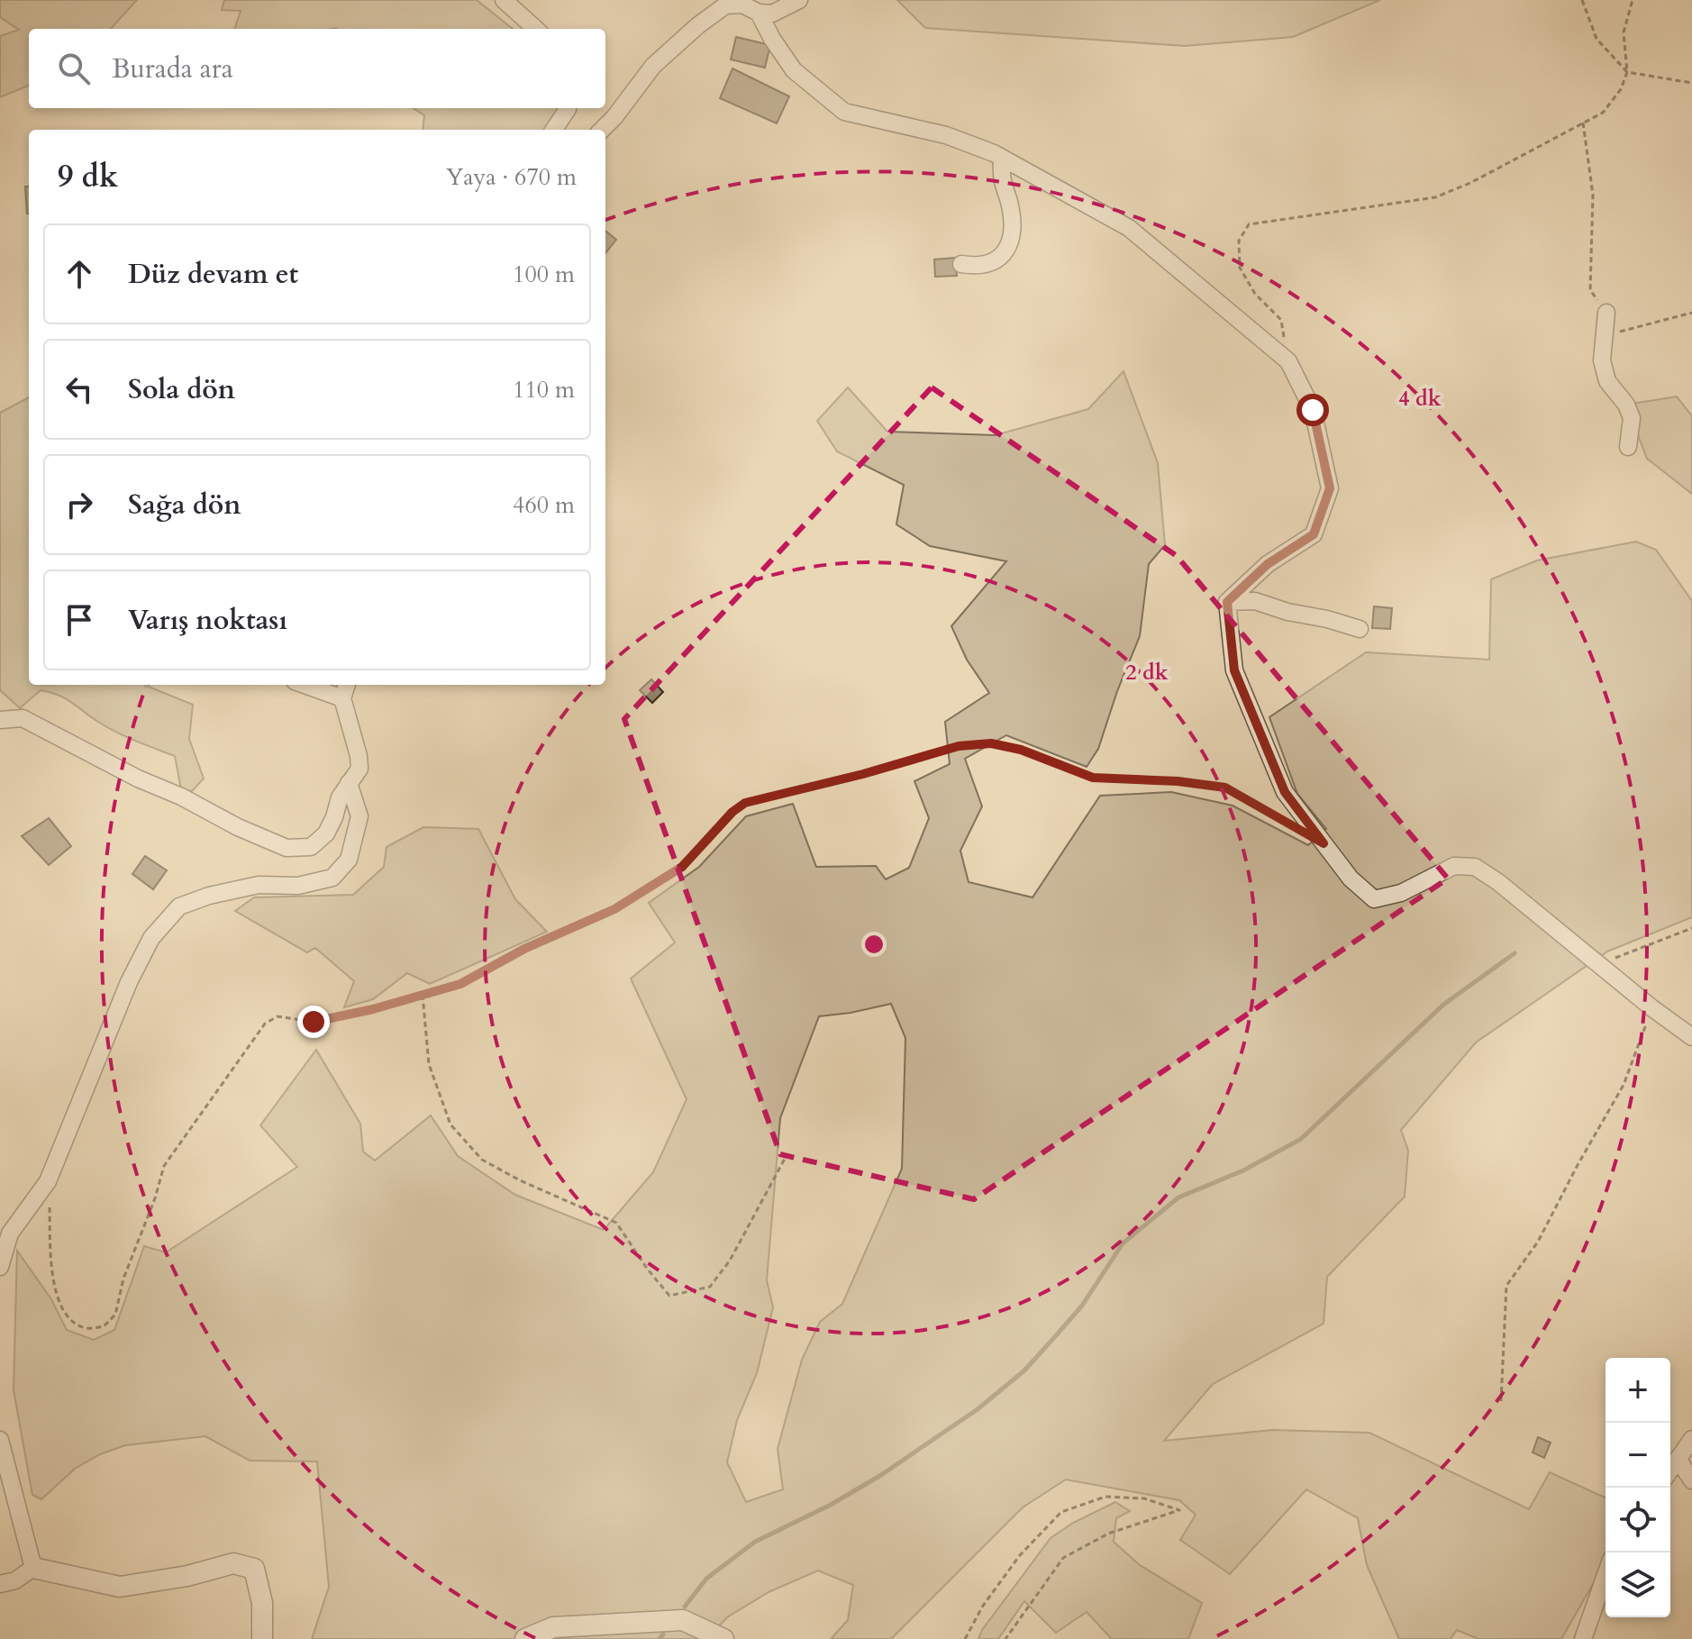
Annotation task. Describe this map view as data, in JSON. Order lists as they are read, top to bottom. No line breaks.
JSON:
{"page":{"search":"Burada ara","heading":["9 dk","Yaya · 670 m"],"list":[["Düz devam et","100 m"],["Sola dön","110 m"],["Sağa dön","460 m"],"Varış noktası"],"map_buttons":["+","−"]},"rings":["4 dk","2 dk"]}
